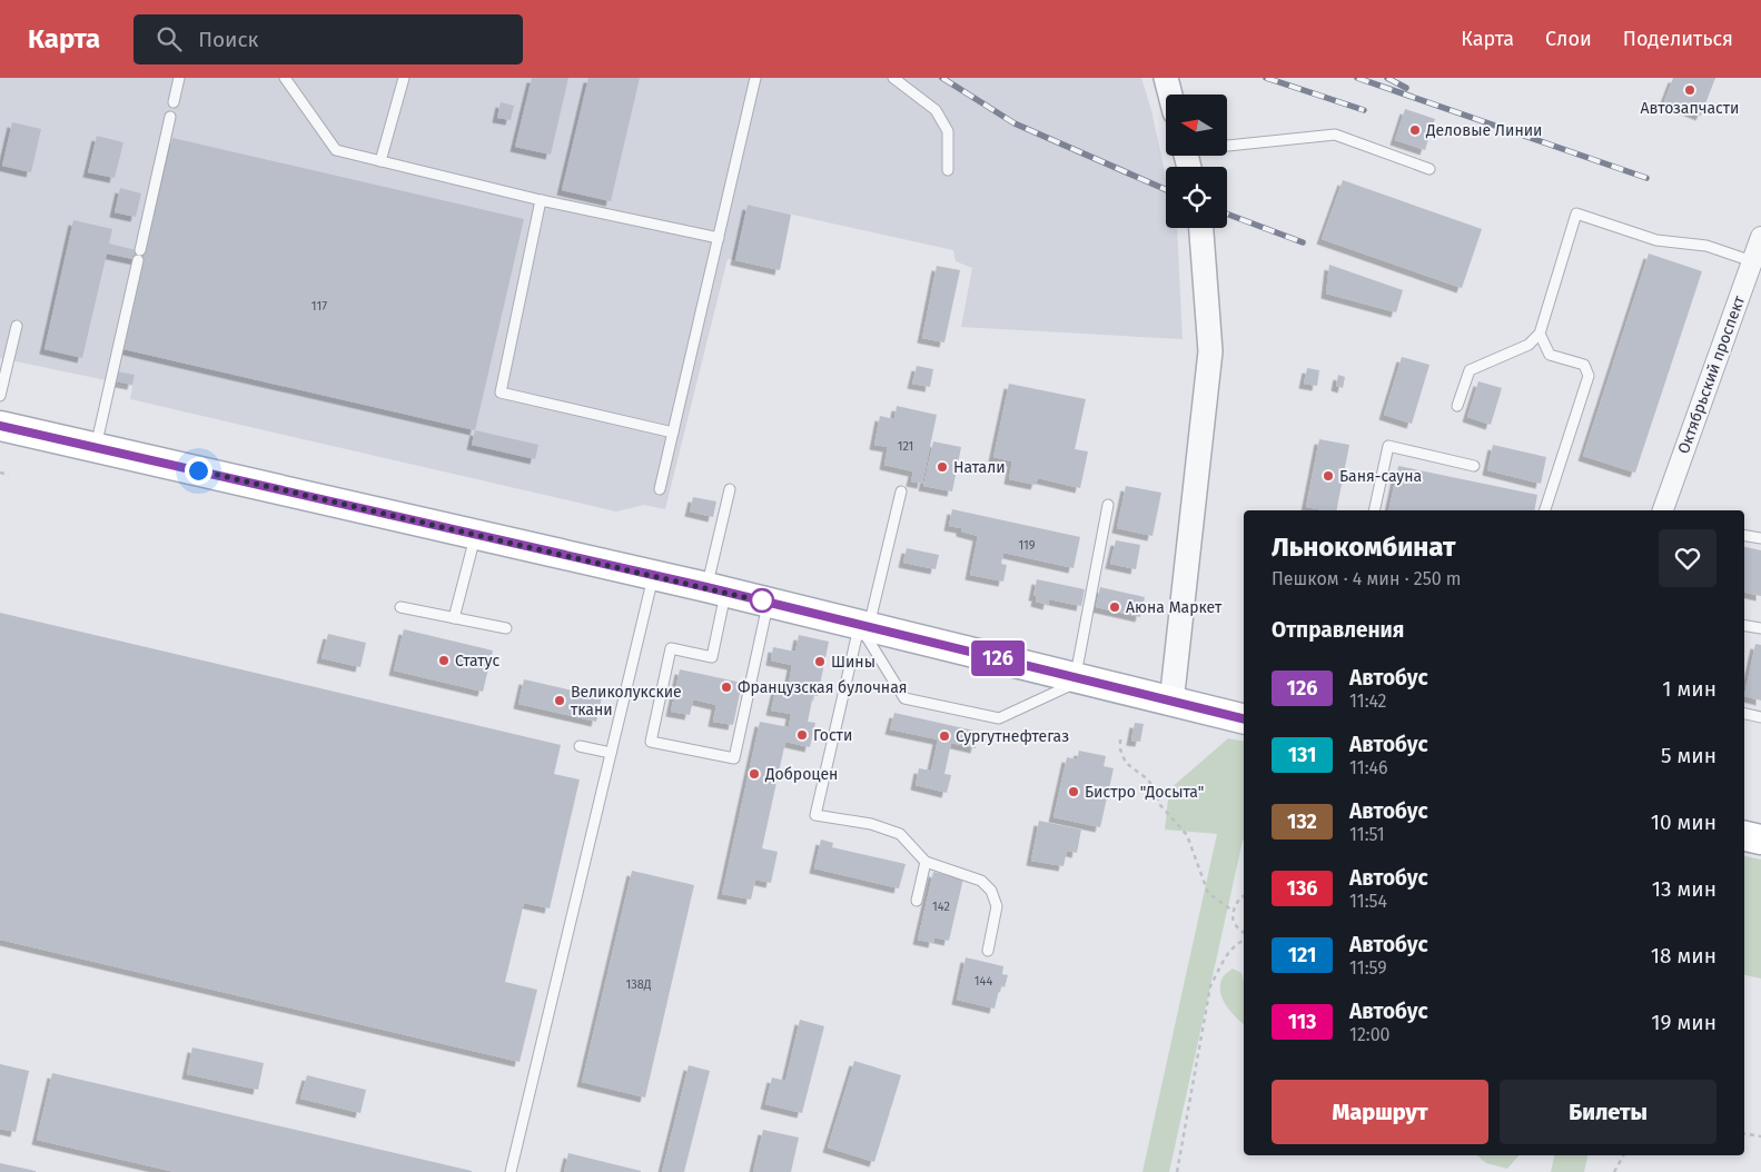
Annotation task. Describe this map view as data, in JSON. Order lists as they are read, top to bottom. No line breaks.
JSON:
{"streets":{"street":["Октябрьский проспект"]},"places":["Автозапчасти","Деловые Линии","Натали","Баня-сауна","Аюна Маркет","Статус","Шины","Французская булочная","Великолукские ткани","Гости","Сургутнефтегаз","Доброцен","Бистро \"Досыта\""],"lines":["bus line 126"],"house_numbers":["117","121","119","142","144","138Д"],"north":"left","page":{"header":"Карта","search":"Поиск","nav":["Карта","Слои","Поделиться"],"on_map":"126","heading":[["Льнокомбинат","Пешком · 4 мин · 250 m"],"Отправления"],"list":[{"mark":"126","name":"Автобус","note":"11:42","value":"1 мин"},{"mark":"131","name":"Автобус","note":"11:46","value":"5 мин"},{"mark":"132","name":"Автобус","note":"11:51","value":"10 мин"},{"mark":"136","name":"Автобус","note":"11:54","value":"13 мин"},{"mark":"121","name":"Автобус","note":"11:59","value":"18 мин"},{"mark":"113","name":"Автобус","note":"12:00","value":"19 мин"}],"buttons":["Маршрут","Билеты"]}}
